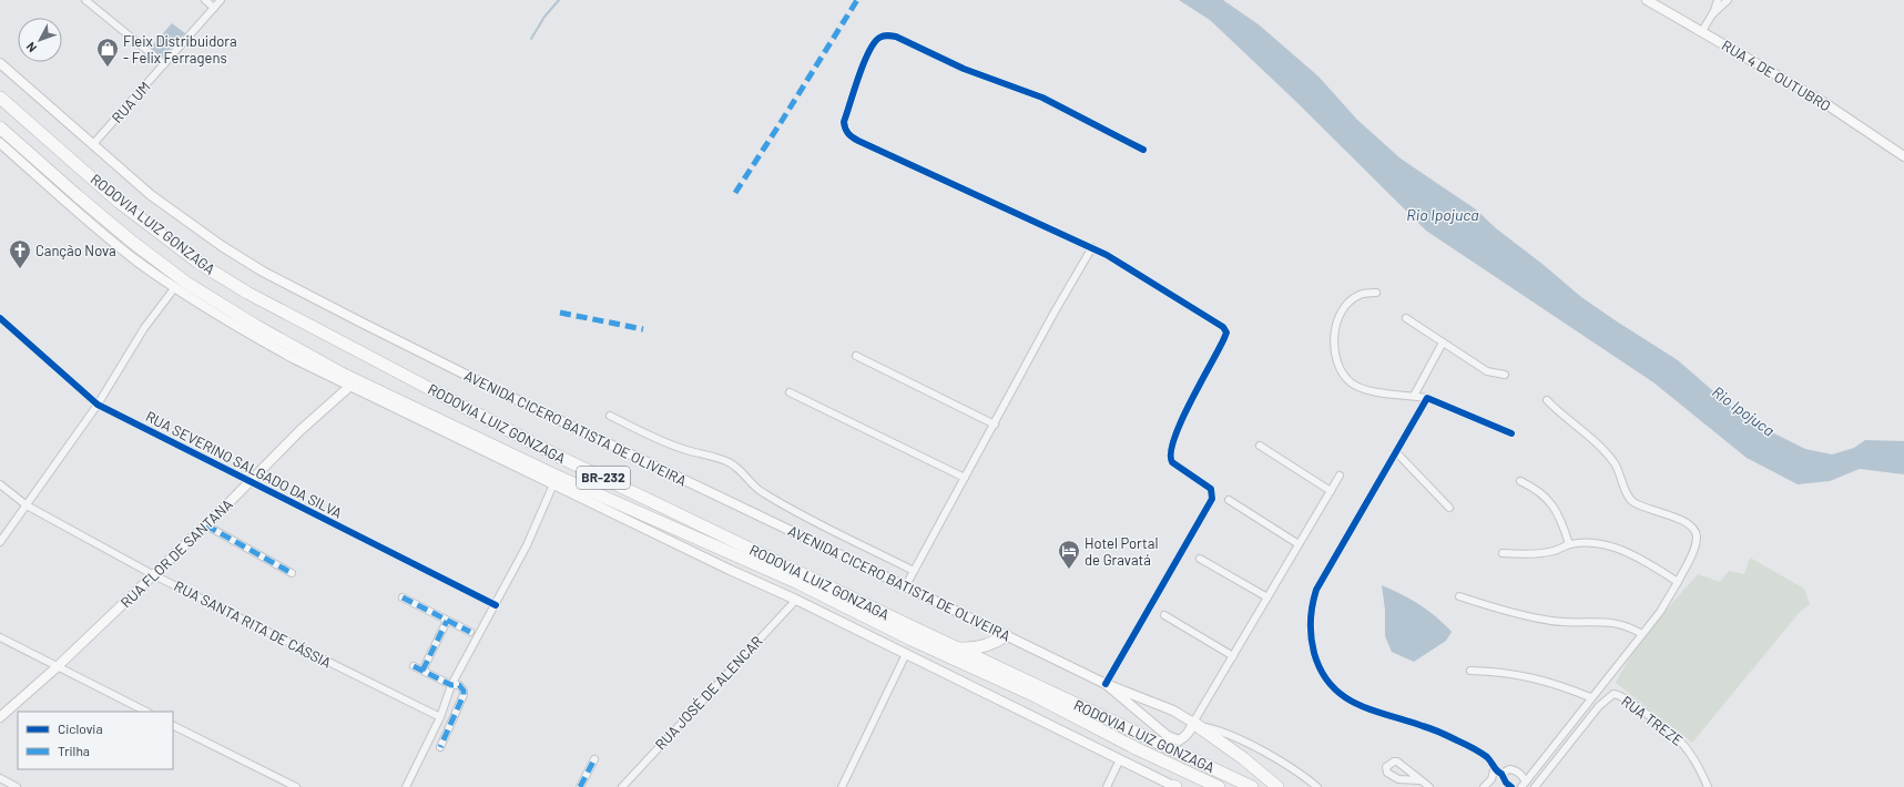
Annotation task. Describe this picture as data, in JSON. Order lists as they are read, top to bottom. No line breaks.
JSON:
{"streets":{"highway":["RODOVIA LUIZ GONZAGA","BR-232"],"main road":["RUA 4 DE OUTUBRO","AVENIDA CICERO BATISTA DE OLIVEIRA","RUA FLOR DE SANTANA"],"street":["RUA UM","RUA SEVERINO SALGADO DA SILVA","RUA SANTA RITA DE CÁSSIA","RUA JOSÉ DE ALENCAR","RUA TREZE"]},"crossings":[["RUA UM","AVENIDA CICERO BATISTA DE OLIVEIRA"],["RUA SEVERINO SALGADO DA SILVA","RUA FLOR DE SANTANA"],["RUA FLOR DE SANTANA","RUA SANTA RITA DE CÁSSIA"]],"water":["Rio Ipojuca"],"places":{"shop":["Fleix Distribuidora - Felix Ferragens"],"church":["Canção Nova"],"hotel":["Hotel Portal de Gravatá"]},"legend":["Ciclovia","Trilha"],"north":"bottom left"}
